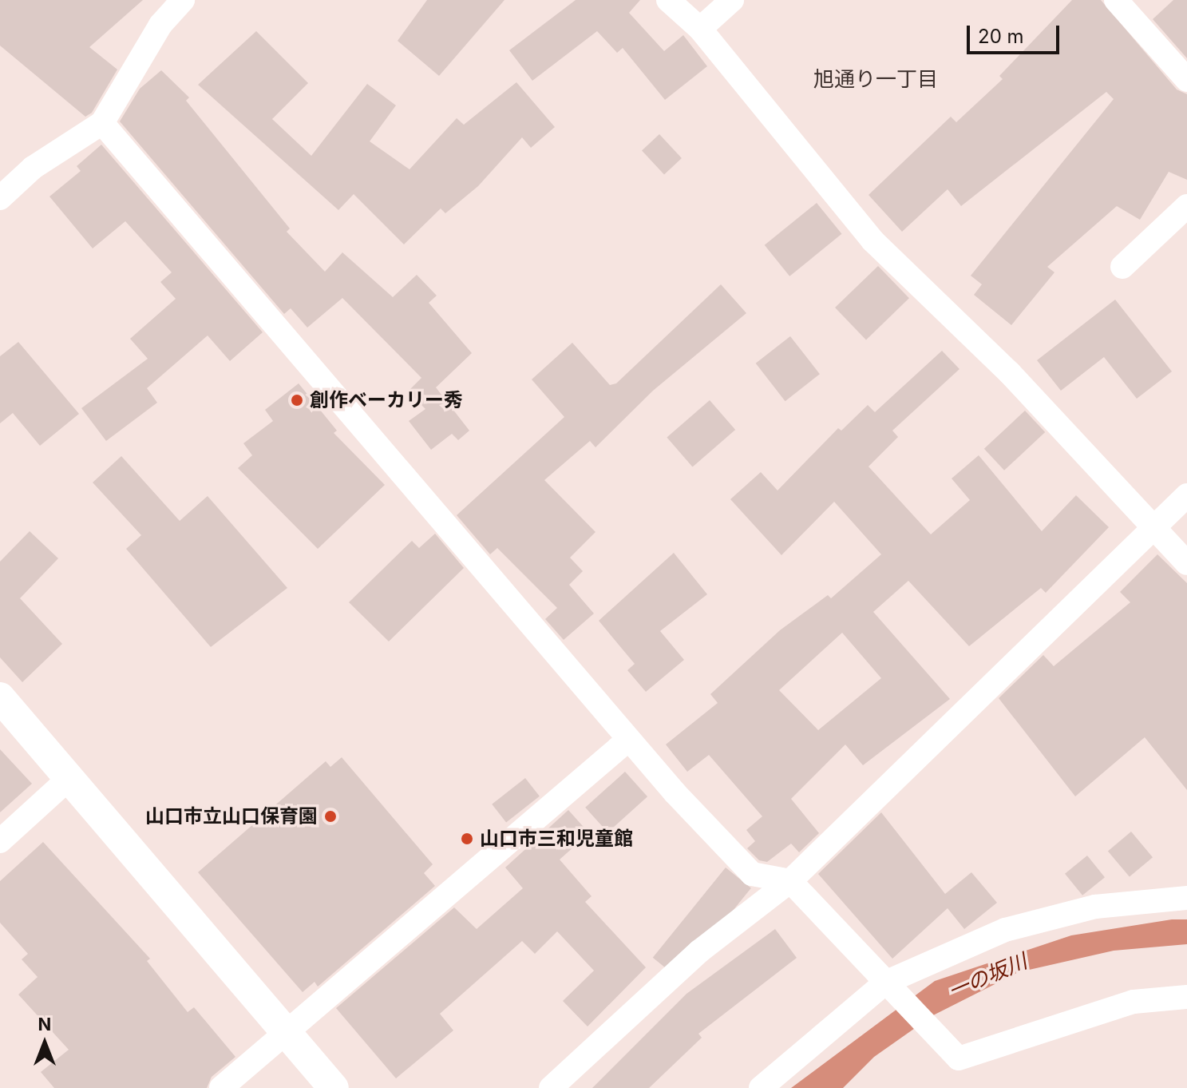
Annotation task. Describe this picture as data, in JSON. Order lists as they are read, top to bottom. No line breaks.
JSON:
{"districts":["旭通り一丁目"],"water":["一の坂川"],"places":["創作ベーカリー秀","山口市立山口保育園","山口市三和児童館"],"scale_bar":"20 m","north":"top"}
